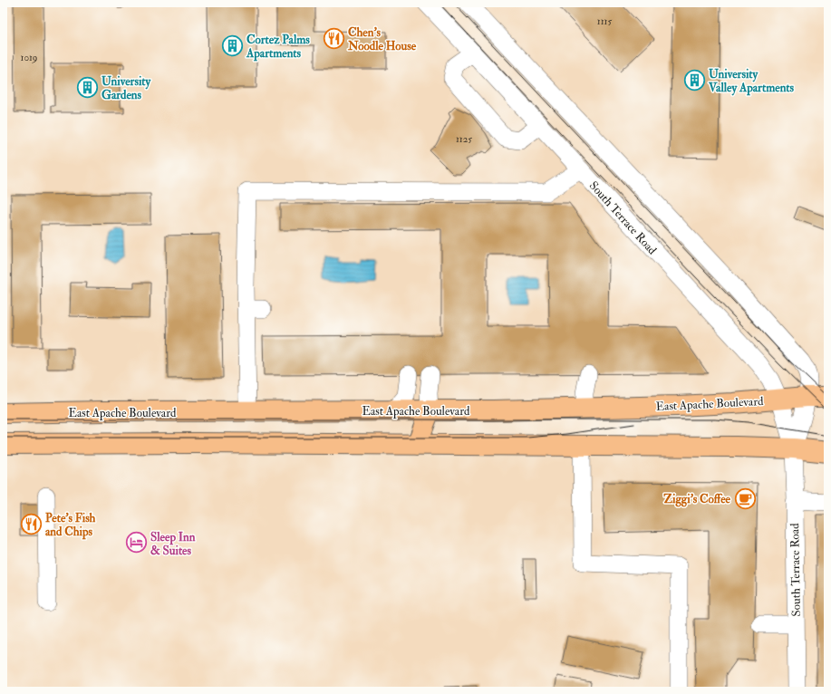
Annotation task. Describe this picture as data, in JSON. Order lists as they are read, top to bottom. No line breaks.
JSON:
{"streets":{"main road":["East Apache Boulevard"],"street":["South Terrace Road"]},"crossings":[["South Terrace Road","East Apache Boulevard"]],"places":{"restaurant":["Chen's Noodle House","Pete's Fish and Chips"],"building":["Cortez Palms Apartments","University Valley Apartments","University Gardens"],"cafe":["Ziggi's Coffee"],"hotel":["Sleep Inn & Suites"]},"house_numbers":["1115","1019","1125"]}
